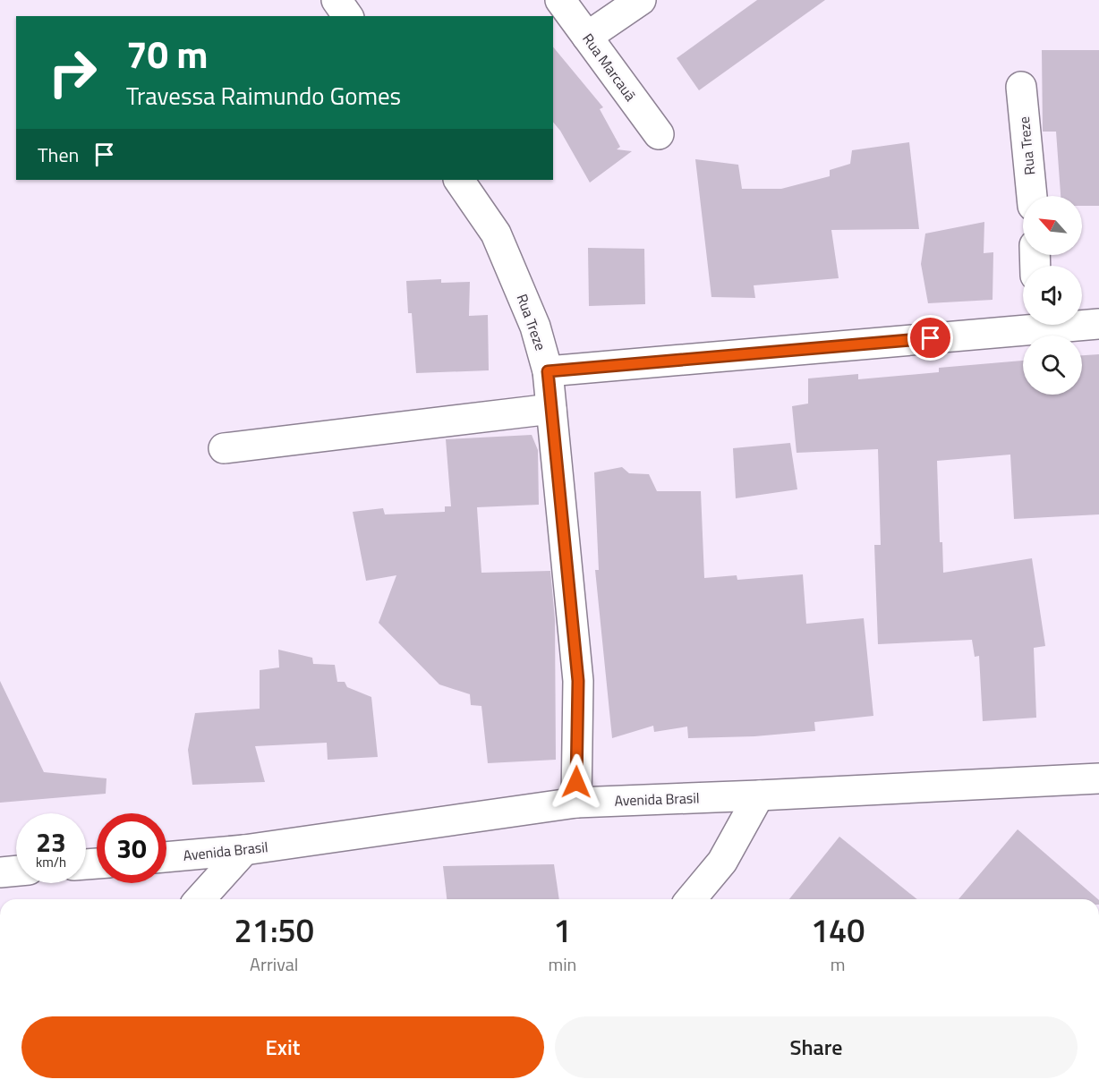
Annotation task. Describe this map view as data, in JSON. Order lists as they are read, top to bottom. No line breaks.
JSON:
{"streets":{"street":["Rua Marcauã","Rua Treze","Avenida Brasil"]},"crossings":[["Rua Treze","Avenida Brasil"]],"north":"top left","page":{"turn":["70 m","Travessa Raimundo Gomes"],"then":"Then","speed":"23 km/h","limit":"30","eta":["21:50","Arrival","1","min","140","m"],"buttons":["Exit","Share"]}}
